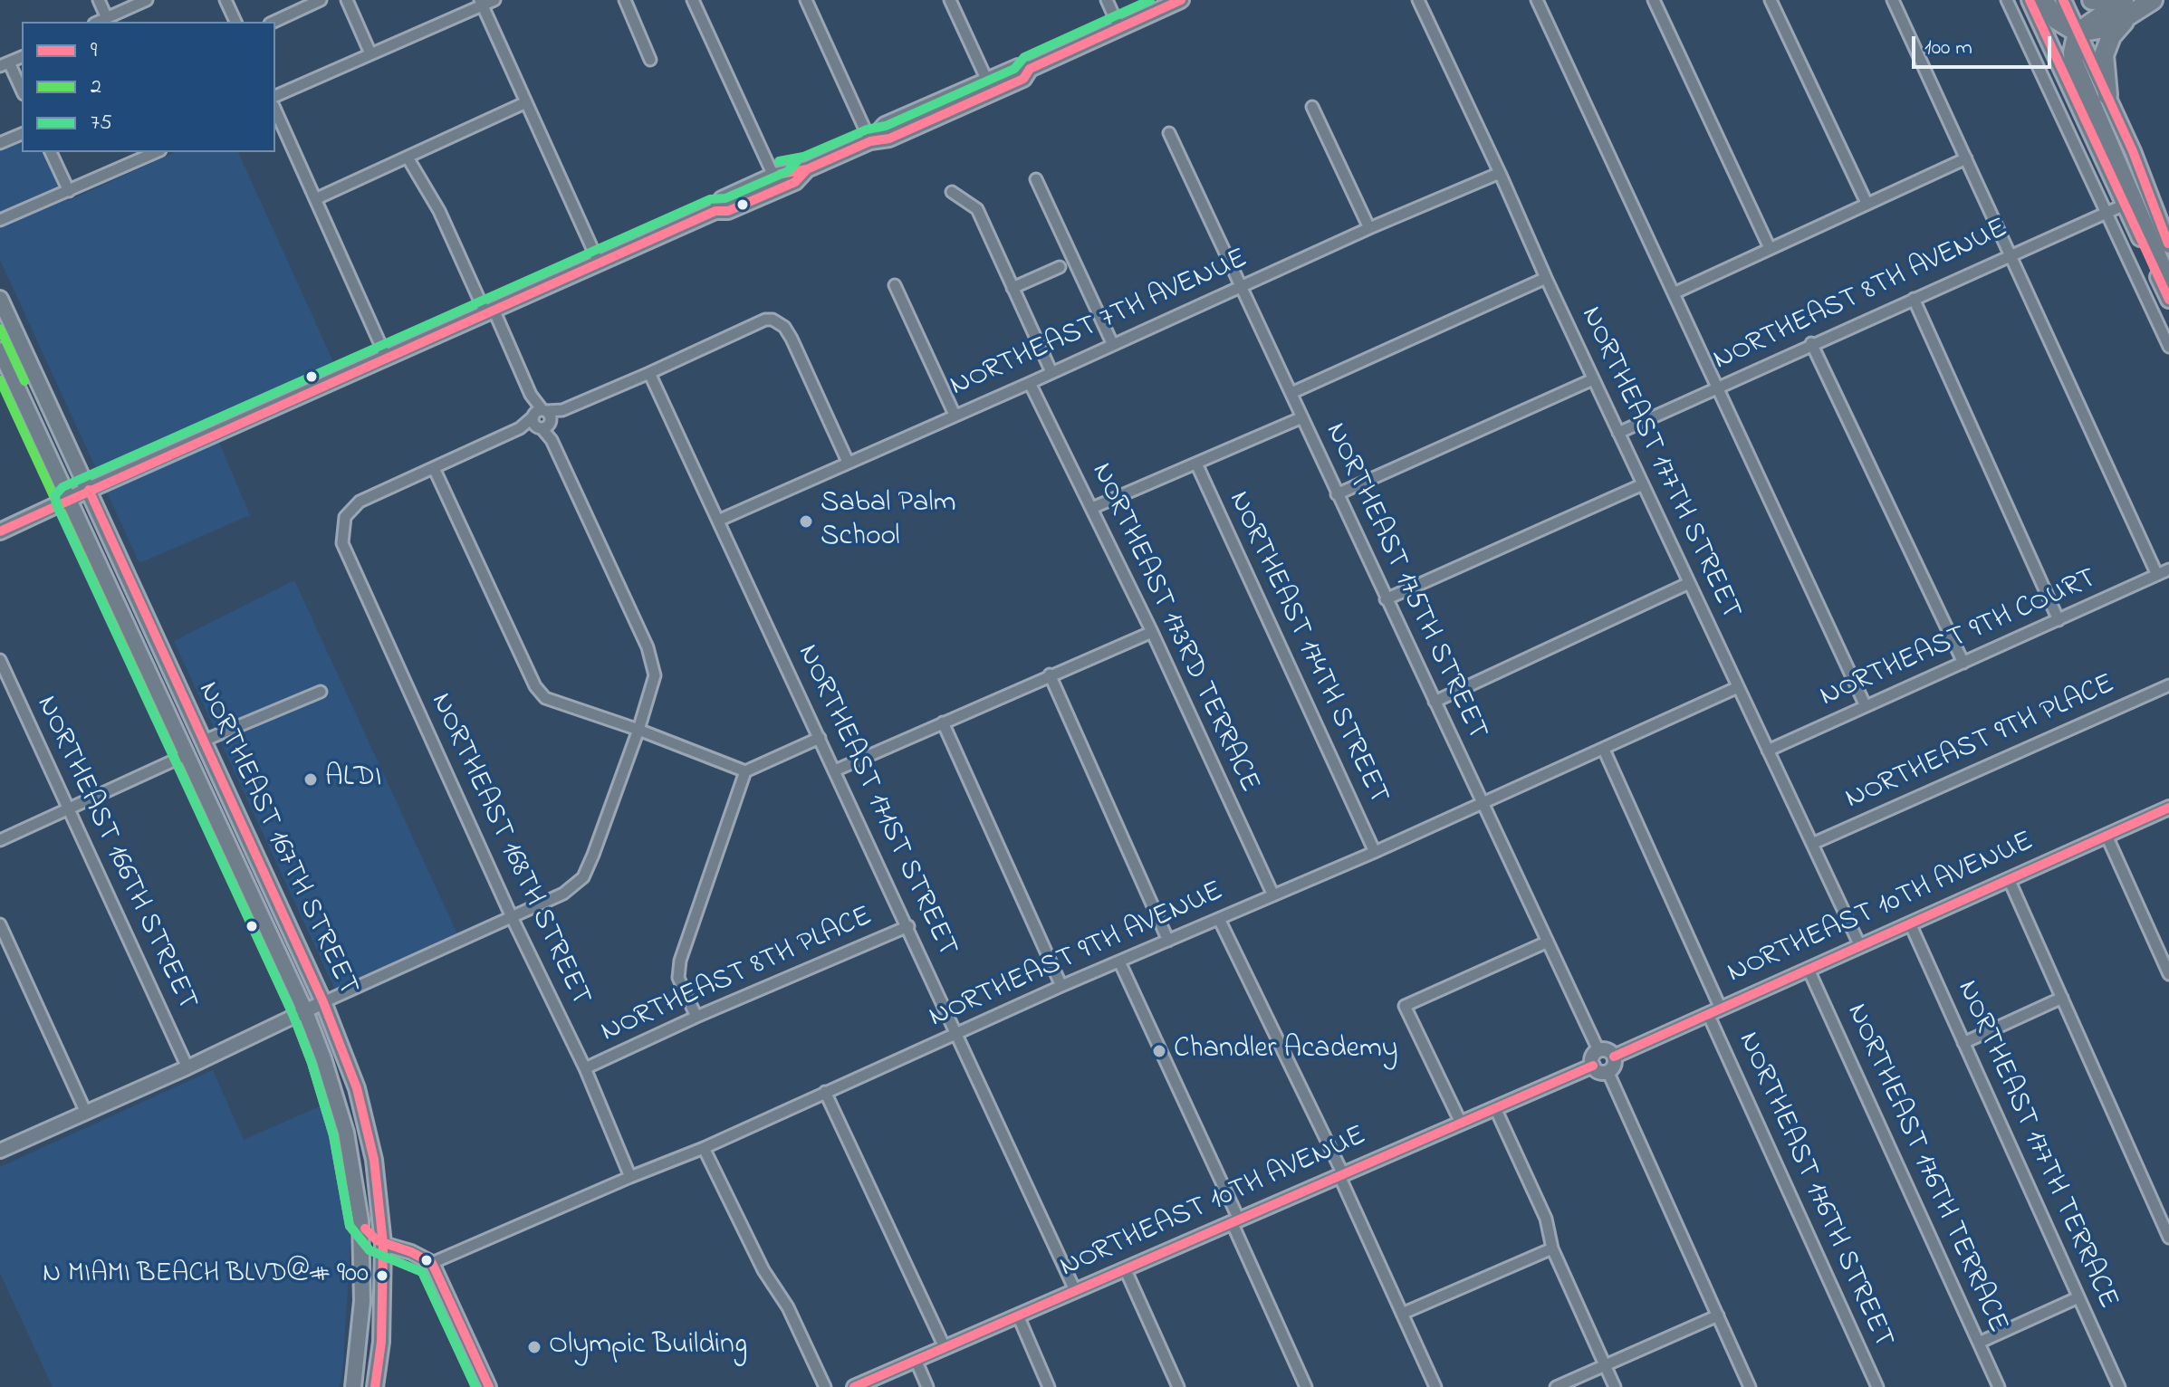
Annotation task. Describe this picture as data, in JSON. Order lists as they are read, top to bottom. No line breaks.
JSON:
{"streets":{"main road":["NORTHEAST 167TH STREET"],"street":["NORTHEAST 8TH AVENUE","NORTHEAST 7TH AVENUE","NORTHEAST 177TH STREET","NORTHEAST 175TH STREET","NORTHEAST 173RD TERRACE","NORTHEAST 9TH COURT","NORTHEAST 174TH STREET","NORTHEAST 9TH PLACE","NORTHEAST 171ST STREET","NORTHEAST 168TH STREET","NORTHEAST 166TH STREET","NORTHEAST 10TH AVENUE","NORTHEAST 9TH AVENUE","NORTHEAST 8TH PLACE","NORTHEAST 177TH TERRACE","NORTHEAST 176TH TERRACE","NORTHEAST 176TH STREET"]},"crossings":[["NORTHEAST 8TH AVENUE","NORTHEAST 177TH STREET"],["NORTHEAST 7TH AVENUE","NORTHEAST 177TH STREET"],["NORTHEAST 7TH AVENUE","NORTHEAST 175TH STREET"],["NORTHEAST 7TH AVENUE","NORTHEAST 173RD TERRACE"],["NORTHEAST 7TH AVENUE","NORTHEAST 171ST STREET"],["NORTHEAST 177TH STREET","NORTHEAST 9TH COURT"],["NORTHEAST 177TH STREET","NORTHEAST 9TH PLACE"],["NORTHEAST 177TH STREET","NORTHEAST 10TH AVENUE"],["NORTHEAST 177TH STREET","NORTHEAST 9TH AVENUE"],["NORTHEAST 175TH STREET","NORTHEAST 10TH AVENUE"],["NORTHEAST 175TH STREET","NORTHEAST 9TH AVENUE"],["NORTHEAST 173RD TERRACE","NORTHEAST 9TH AVENUE"],["NORTHEAST 174TH STREET","NORTHEAST 9TH AVENUE"],["NORTHEAST 171ST STREET","NORTHEAST 10TH AVENUE"],["NORTHEAST 171ST STREET","NORTHEAST 9TH AVENUE"],["NORTHEAST 171ST STREET","NORTHEAST 8TH PLACE"],["NORTHEAST 168TH STREET","NORTHEAST 9TH AVENUE"],["NORTHEAST 168TH STREET","NORTHEAST 8TH PLACE"],["NORTHEAST 10TH AVENUE","NORTHEAST 177TH TERRACE"],["NORTHEAST 10TH AVENUE","NORTHEAST 176TH TERRACE"],["NORTHEAST 10TH AVENUE","NORTHEAST 176TH STREET"],["NORTHEAST 9TH AVENUE","NORTHEAST 176TH STREET"]],"places":["Sabal Palm School","ALDI","Chandler Academy","N MIAMI BEACH BLVD@# 900","Olympic Building"],"lines":["transit line 9","transit line 75","transit line 2"],"legend":["9","2","75"],"scale_bar":"100 m"}
